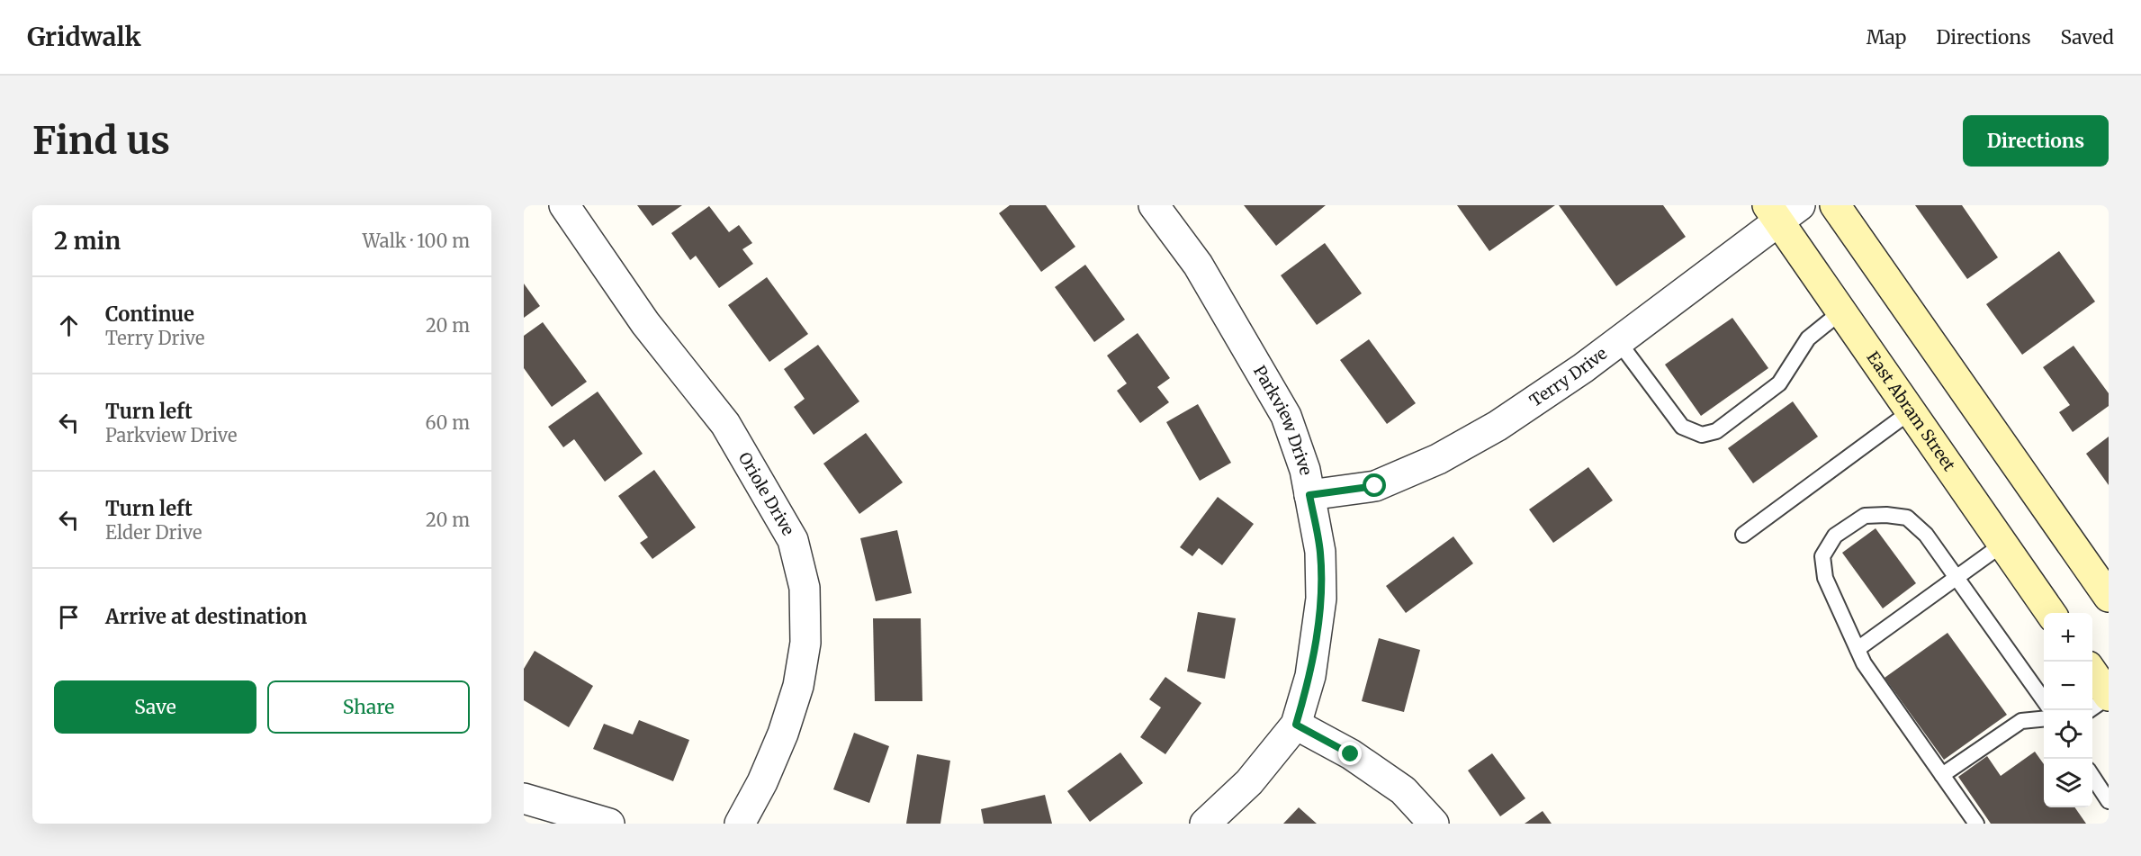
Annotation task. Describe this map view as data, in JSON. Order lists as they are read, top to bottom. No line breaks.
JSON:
{"streets":{"main road":["East Abram Street"],"street":["Terry Drive","Parkview Drive","Oriole Drive"]},"crossings":[["Terry Drive","East Abram Street"],["Terry Drive","Parkview Drive"]],"page":{"header":"Gridwalk","nav":["Map","Directions","Saved"],"buttons":["Directions",["Save","Share"]],"title":"Find us","heading":["2 min","Walk · 100 m"],"list":[["Continue","Terry Drive","20 m"],["Turn left","Parkview Drive","60 m"],["Turn left","Elder Drive","20 m"],"Arrive at destination"],"map_buttons":["+","−"]}}
